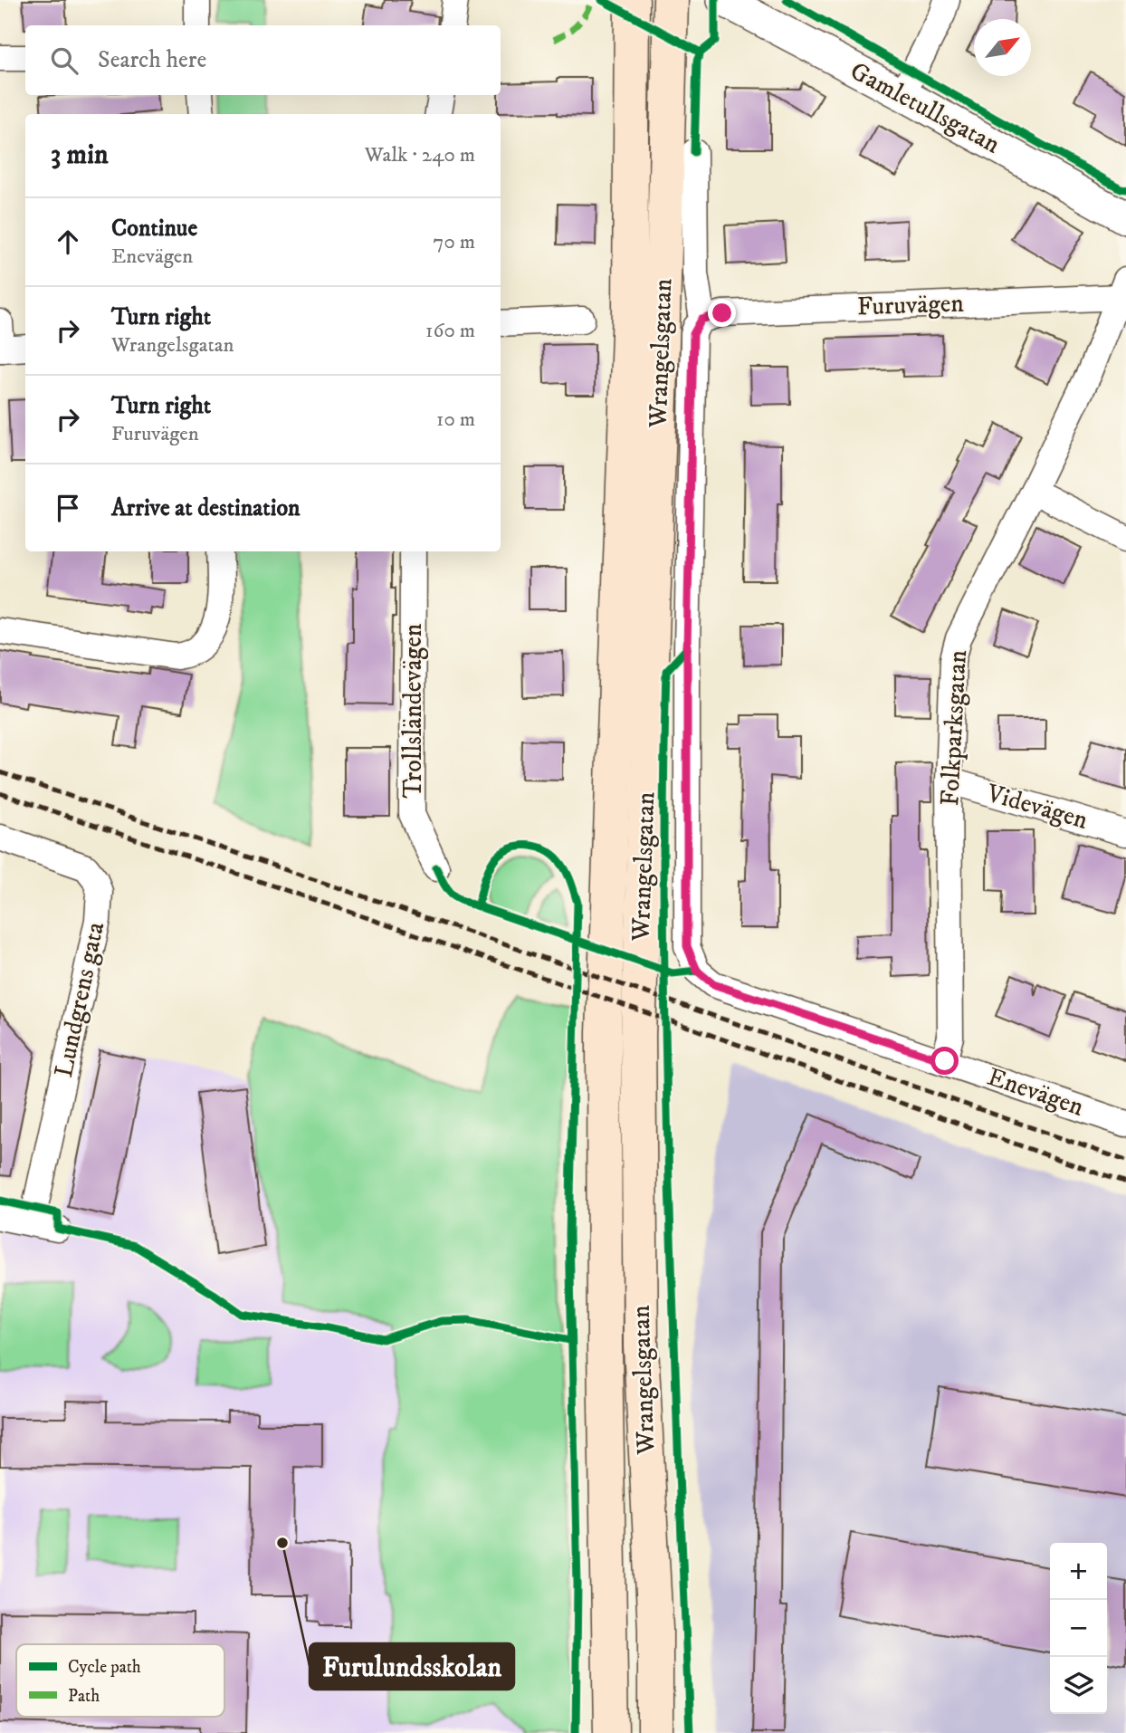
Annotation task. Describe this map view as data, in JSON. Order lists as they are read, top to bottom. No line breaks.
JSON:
{"streets":{"main road":["Wrangelsgatan"],"street":["Gamletullsgatan","Furuvägen","Trollsländevägen","Folkparksgatan","Videvägen","Lundgrens gata","Enevägen"]},"crossings":[["Furuvägen","Wrangelsgatan"],["Furuvägen","Folkparksgatan"],["Wrangelsgatan","Enevägen"],["Folkparksgatan","Videvägen"],["Folkparksgatan","Enevägen"]],"places":["Furulundsskolan"],"legend":["Cycle path","Path"],"north":"top right","page":{"search":"Search here","heading":["3 min","Walk · 240 m"],"list":[["Continue","Enevägen","70 m"],["Turn right","Wrangelsgatan","160 m"],["Turn right","Furuvägen","10 m"],"Arrive at destination"],"map_buttons":["+","−"]}}
